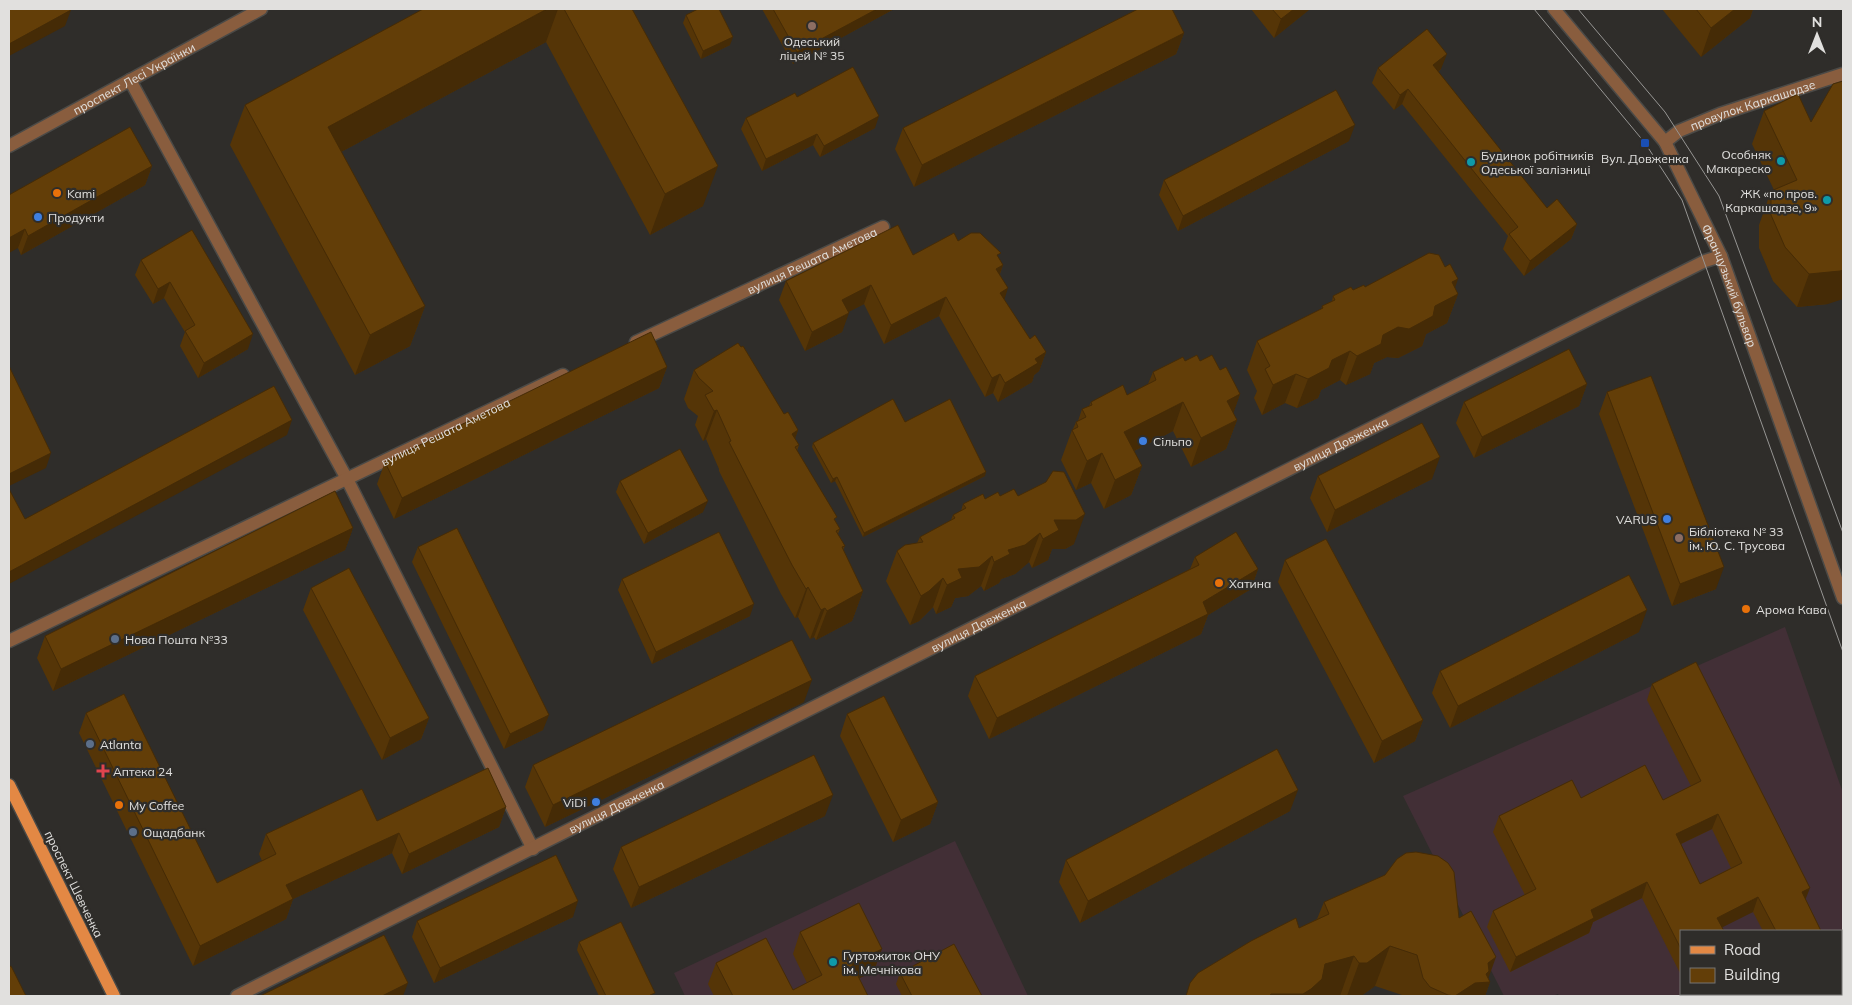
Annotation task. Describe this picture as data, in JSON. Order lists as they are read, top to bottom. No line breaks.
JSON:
{"streets":{"main road":["проспект Шевченка"],"street":["проспект Лесі Українки","провулок Каркашадзе","вулиця Решата Аметова","Французький бульвар","вулиця Довженка"]},"crossings":[["провулок Каркашадзе","Французький бульвар"],["Французький бульвар","вулиця Довженка"]],"places":{"other":["Одеський ліцей № 35","Особняк Макареско","Будинок робітників Одеської залізниці","Kami","ЖК «по пров. Каркашадзе, 9»","Продукти","Сільпо","VARUS","Бібліотека № 33 ім. Ю. С. Трусова","Хатина","Арома Кава","Нова Пошта №33","Atlanta","ViDi","My Coffee","Ощадбанк","Гуртожиток ОНУ ім. Мечнікова"],"transit":["Вул. Довженка"],"health":["Аптека 24"]},"legend":["Road","Building"],"north":"top"}
